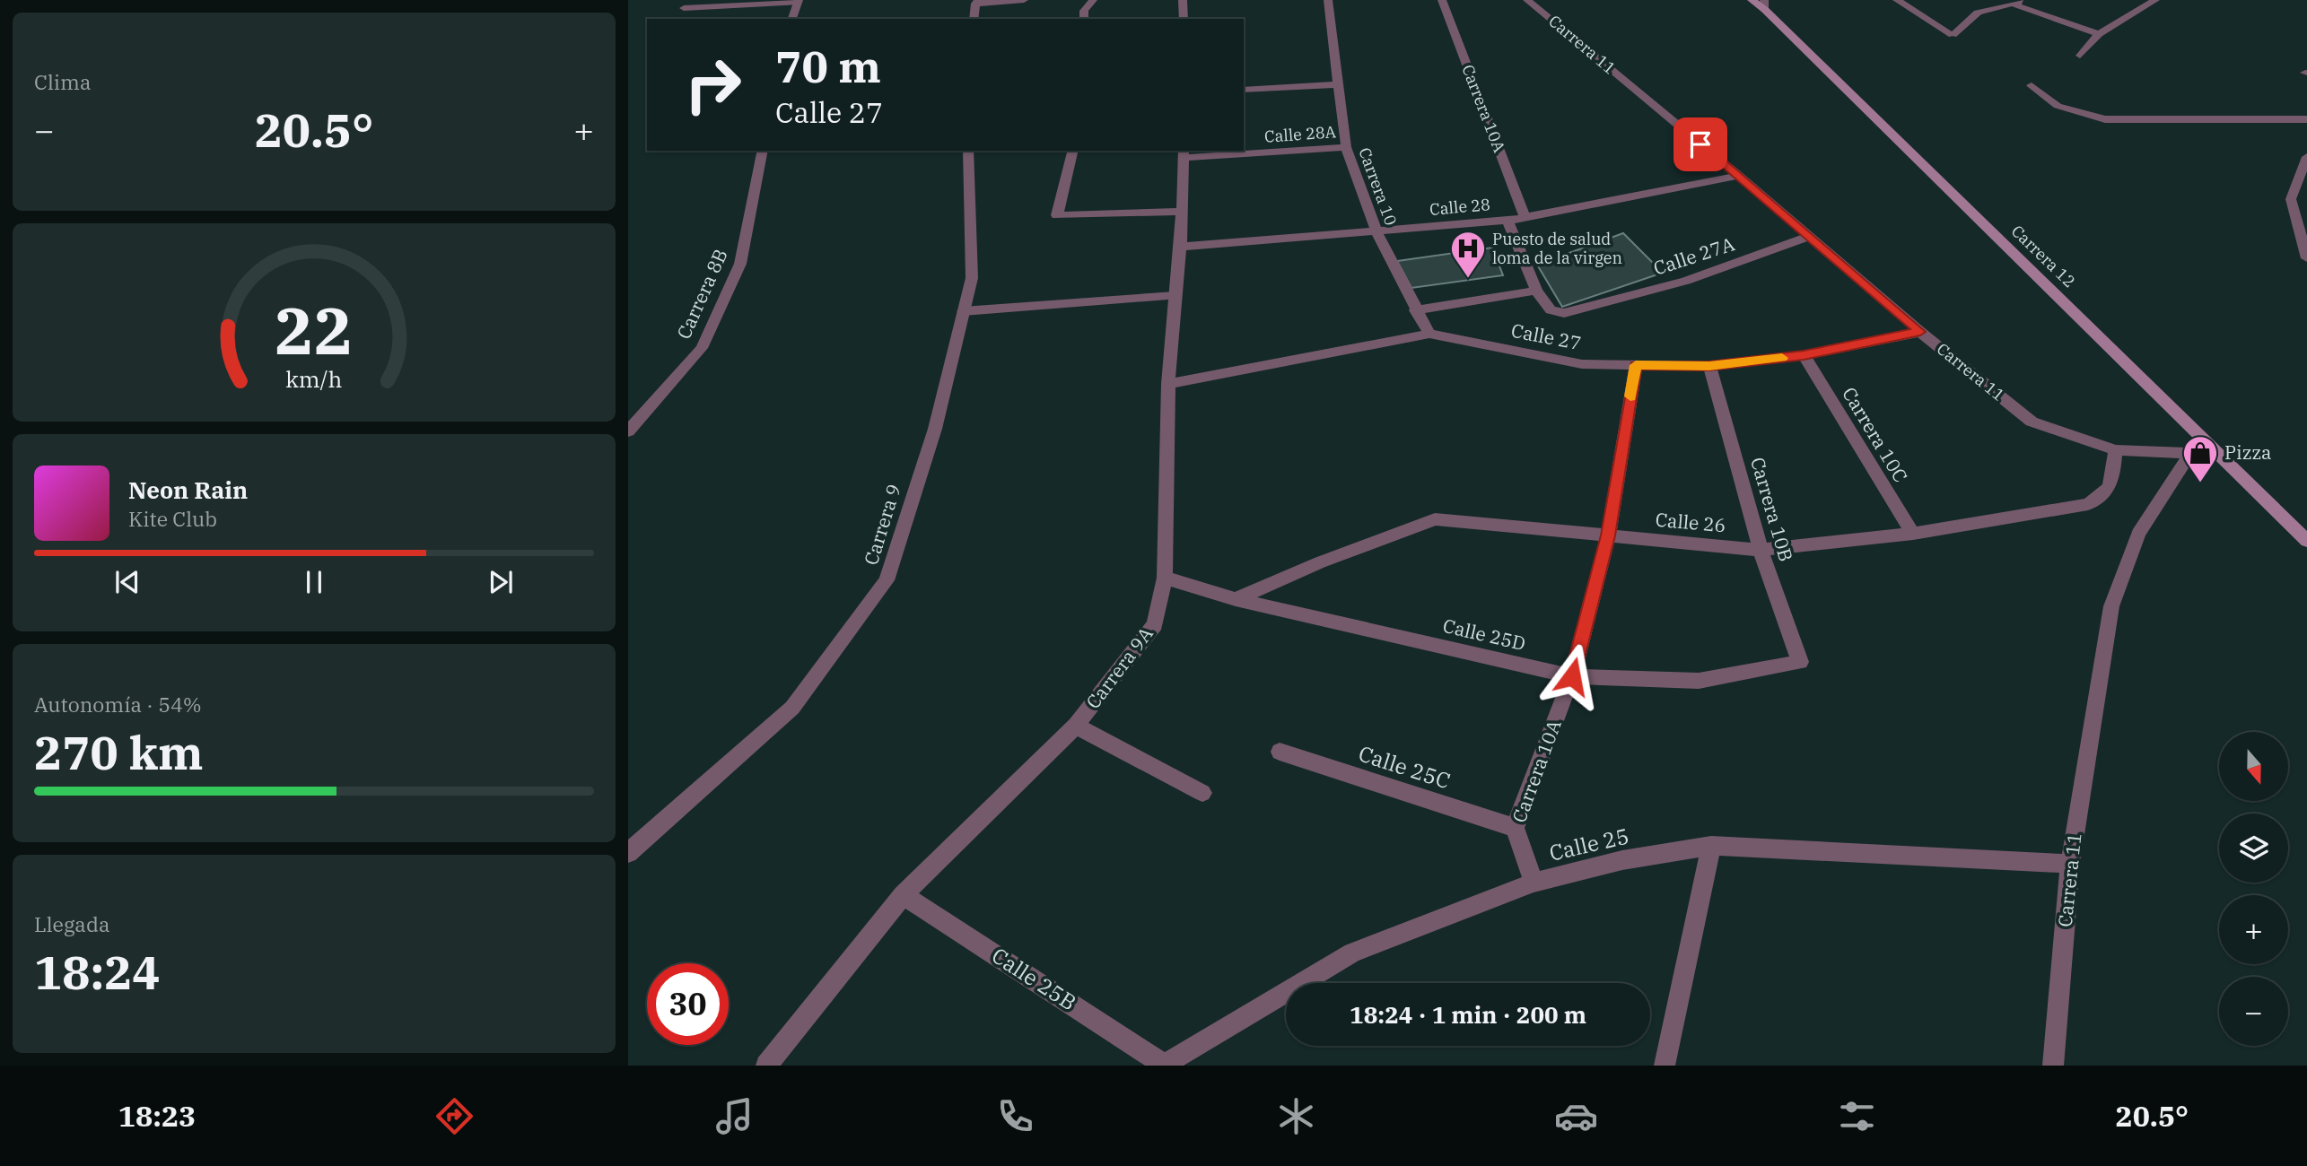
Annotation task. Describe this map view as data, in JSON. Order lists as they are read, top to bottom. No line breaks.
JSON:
{"streets":{"street":["Carrera 11","Carrera 10A","Calle 28A","Carrera 10","Calle 28","Calle 27A","Carrera 12","Carrera 8B","Calle 27","Carrera 10C","Carrera 10B","Calle 26","Carrera 9","Calle 25D","Carrera 9A","Calle 25C","Calle 25","Calle 25B"]},"crossings":[["Carrera 11","Calle 28"],["Carrera 11","Calle 27A"],["Carrera 11","Carrera 12"],["Carrera 11","Calle 27"],["Carrera 11","Calle 26"],["Carrera 11","Calle 25"],["Carrera 10A","Calle 28"],["Carrera 10A","Calle 27"],["Carrera 10A","Calle 26"],["Carrera 10A","Calle 25D"],["Carrera 10A","Calle 25C"],["Carrera 10A","Calle 25"],["Calle 28A","Carrera 10"],["Calle 28A","Carrera 9A"],["Carrera 10","Calle 28"],["Carrera 10","Calle 27"],["Calle 28","Carrera 9A"],["Calle 27","Carrera 10C"],["Calle 27","Carrera 10B"],["Calle 27","Carrera 9A"],["Carrera 10C","Calle 26"],["Carrera 10B","Calle 26"],["Carrera 10B","Calle 25D"],["Calle 26","Calle 25D"],["Calle 25D","Carrera 9A"],["Carrera 9A","Calle 25B"],["Calle 25","Calle 25B"]],"places":{"hospital":["Puesto de salud loma de la virgen"],"shop":["Pizza"]},"north":"bottom","page":{"tile":["Clima",["Autonomía · 54%","270 km"],["Llegada","18:24"]],"turn":["70 m","Calle 27"],"heat":["−","20.5°","+"],"song":["Neon Rain","Kite Club"],"map_buttons":["+","−"],"limit":"30","trip":"18:24 · 1 min · 200 m","tabs":["18:23","20.5°"],"gauge":["22","km/h"]}}
